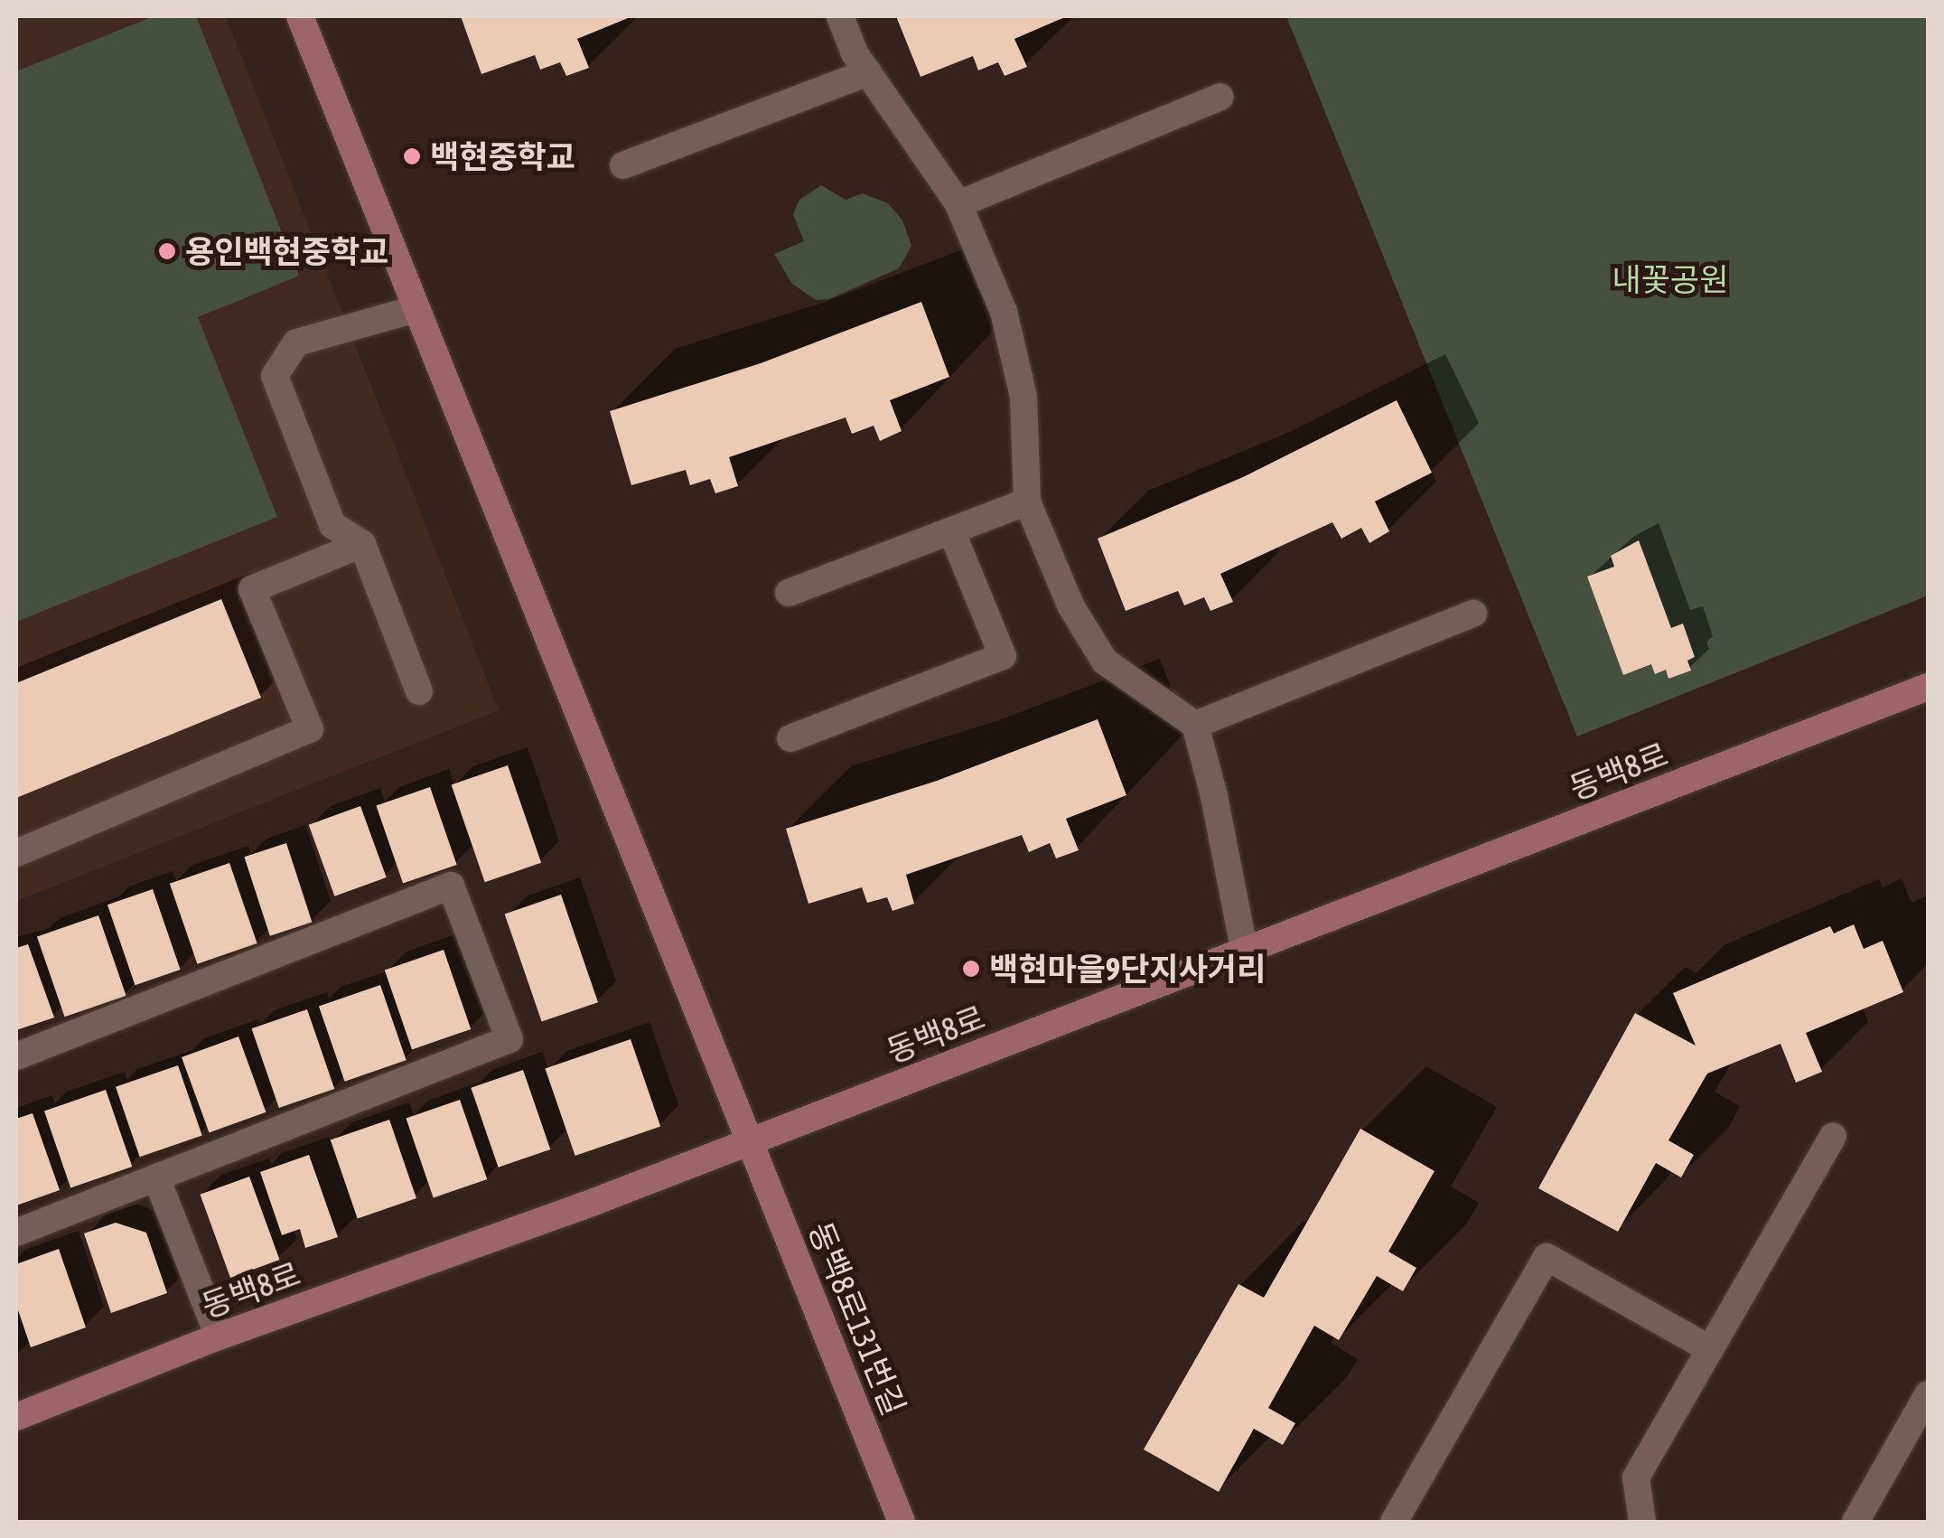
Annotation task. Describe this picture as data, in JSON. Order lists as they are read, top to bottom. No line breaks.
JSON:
{"streets":{"street":["동백8로","동백8로131번길"]},"crossings":[["동백8로","동백8로131번길"]],"parks":["내꽃공원"],"places":["백현중학교","용인백현중학교","백현마을9단지사거리"]}
